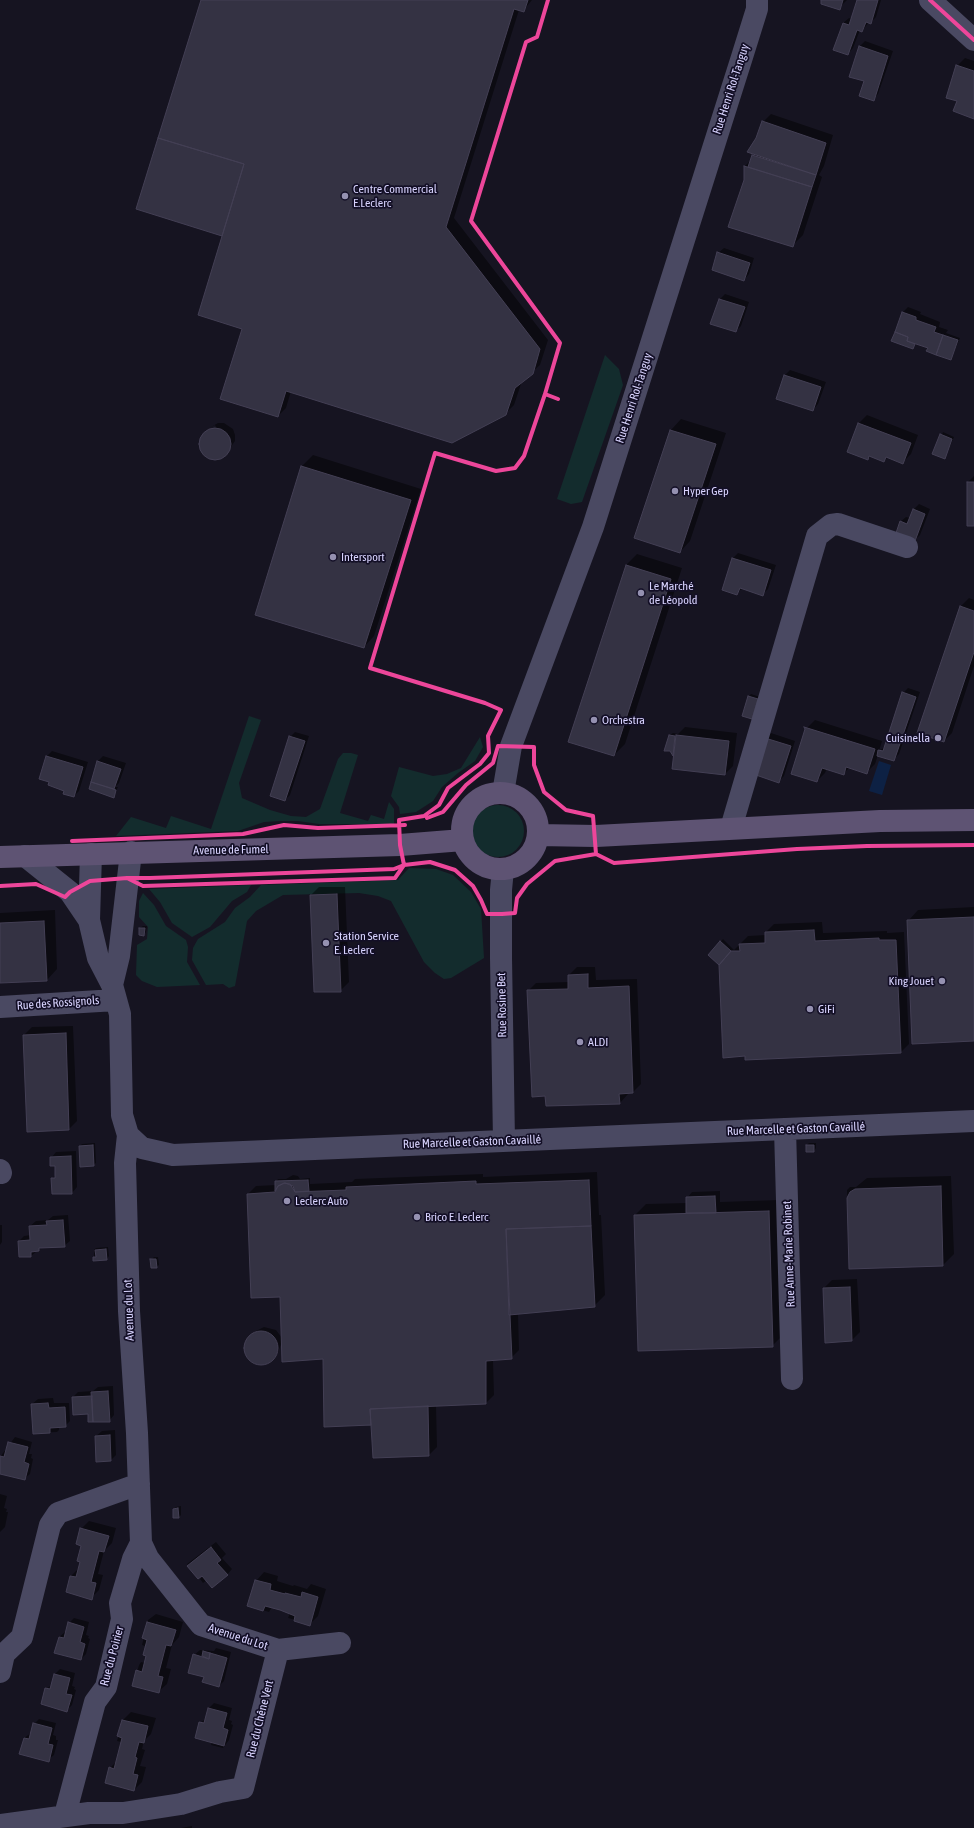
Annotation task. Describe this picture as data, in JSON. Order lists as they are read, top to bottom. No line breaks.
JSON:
{"streets":{"main road":["Avenue de Fumel"],"street":["Rue Henri Rol-Tanguy","Rue des Rossignols","Rue Rosine Bet","Rue Marcelle et Gaston Cavaillé","Rue Anne-Marie Robinet","Avenue du Lot","Rue du Poirier","Rue du Chêne Vert"]},"crossings":[["Rue Henri Rol-Tanguy","Avenue de Fumel"],["Rue Henri Rol-Tanguy","Rue Rosine Bet"],["Avenue de Fumel","Rue Rosine Bet"],["Rue Rosine Bet","Rue Marcelle et Gaston Cavaillé"],["Rue Marcelle et Gaston Cavaillé","Rue Anne-Marie Robinet"],["Rue Marcelle et Gaston Cavaillé","Avenue du Lot"],["Avenue du Lot","Rue du Poirier"],["Avenue du Lot","Rue du Chêne Vert"],["Rue du Poirier","Rue du Chêne Vert"]],"places":["Centre Commercial E.Leclerc","Hyper Gep","Intersport","Le Marché de Léopold","Orchestra","Cuisinella","Station Service E. Leclerc","King Jouet","GiFi","ALDI","Leclerc Auto","Brico E. Leclerc"]}
